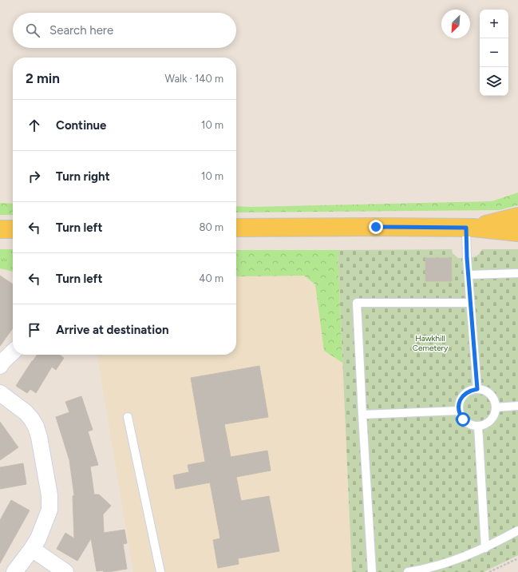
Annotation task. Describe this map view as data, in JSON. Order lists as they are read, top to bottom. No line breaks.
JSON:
{"parks":["Hawkhill Cemetery"],"north":"bottom left","page":{"map_buttons":["+","−"],"search":"Search here","heading":["2 min","Walk · 140 m"],"list":[["Continue","10 m"],["Turn right","10 m"],["Turn left","80 m"],["Turn left","40 m"],"Arrive at destination"]}}
